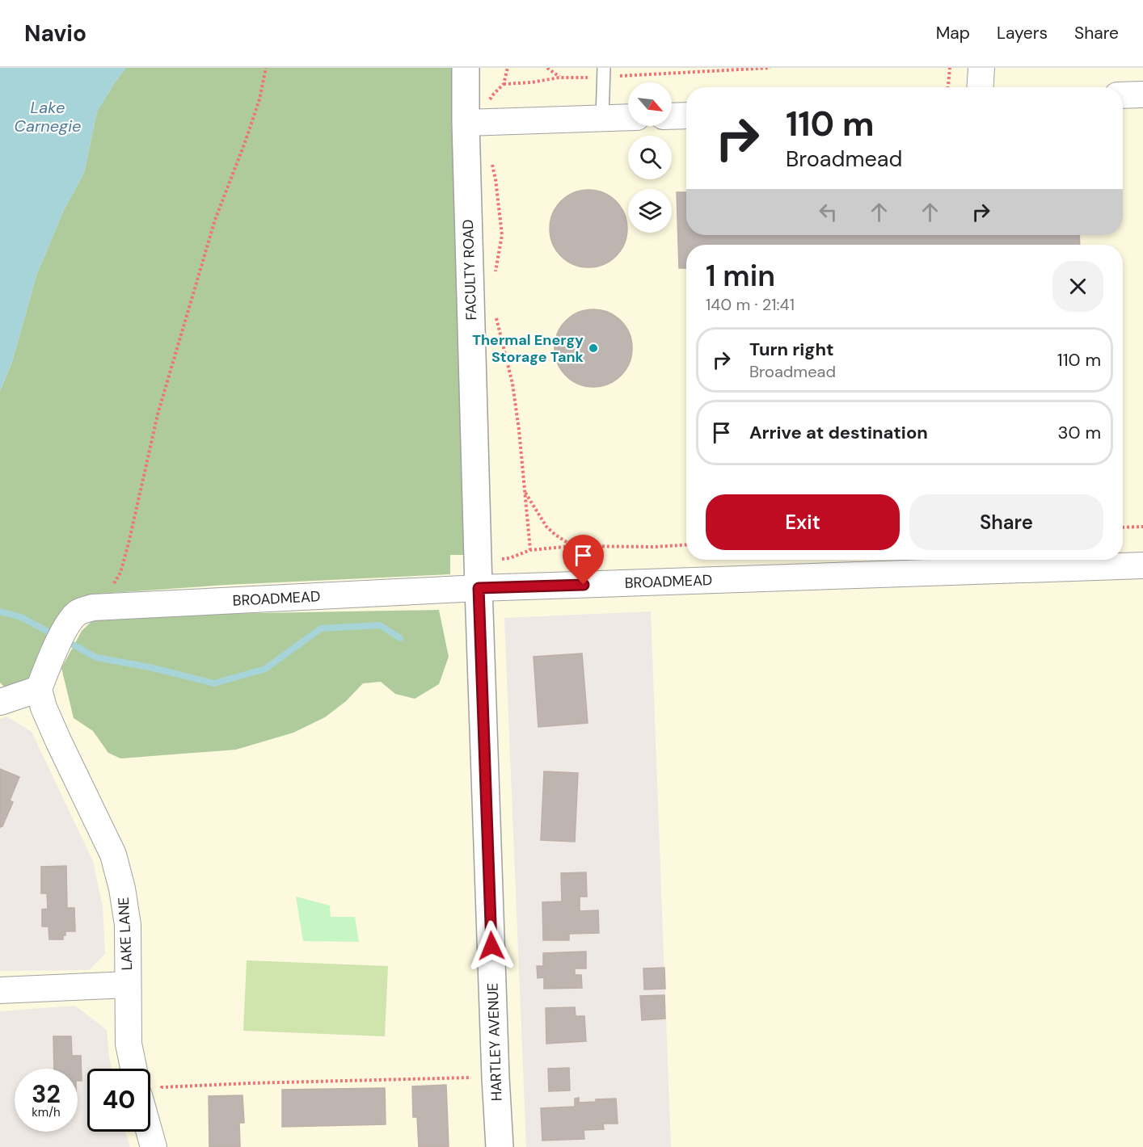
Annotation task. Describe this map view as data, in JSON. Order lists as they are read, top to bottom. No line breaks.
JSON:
{"streets":{"street":["FACULTY ROAD","BROADMEAD","LAKE LANE","HARTLEY AVENUE"]},"crossings":[["FACULTY ROAD","BROADMEAD"],["FACULTY ROAD","HARTLEY AVENUE"],["BROADMEAD","LAKE LANE"],["BROADMEAD","HARTLEY AVENUE"]],"water":["Lake Carnegie"],"places":["Thermal Energy Storage Tank"],"north":"bottom right","page":{"header":"Navio","nav":["Map","Layers","Share"],"turn":["110 m","Broadmead"],"heading":["1 min","140 m · 21:41"],"list":[{"name":"Turn right","note":"Broadmead","value":"110 m"},{"name":"Arrive at destination","value":"30 m"}],"buttons":["Exit","Share"],"speed":"32 km/h","limit":"40"}}
